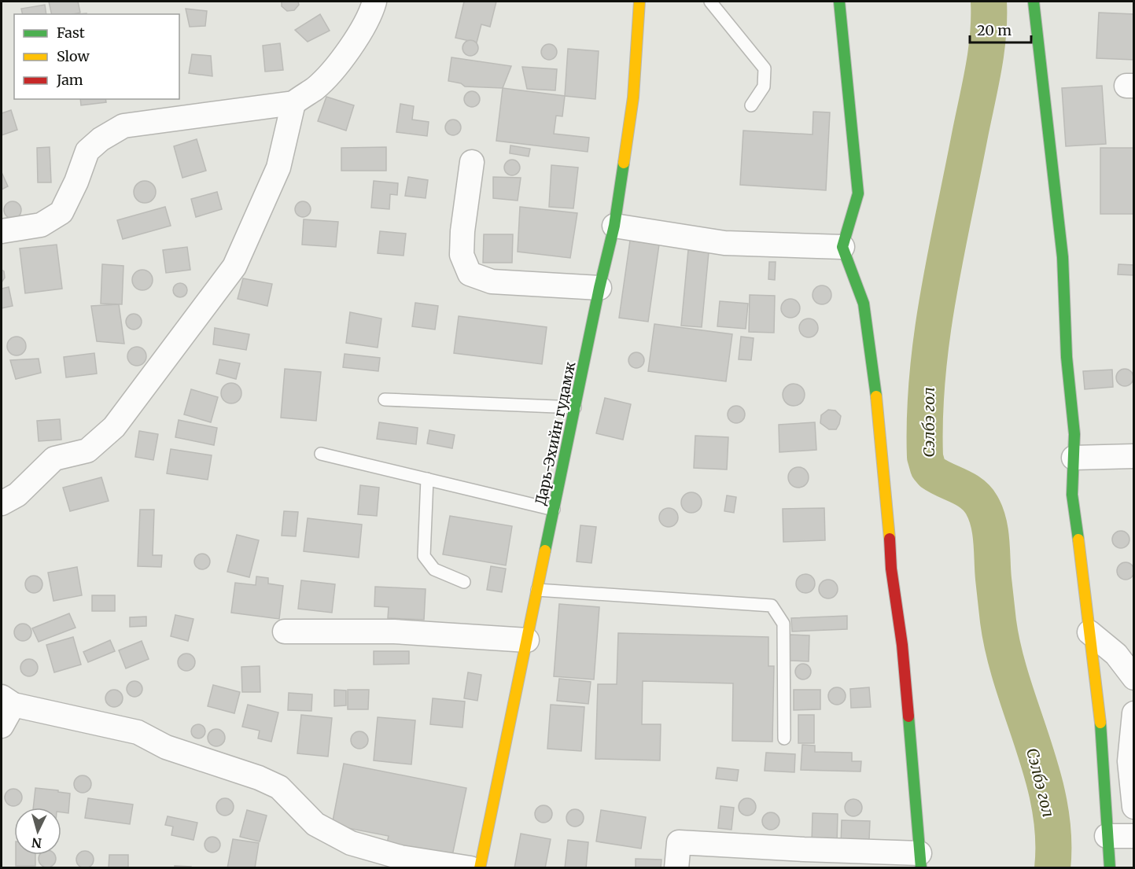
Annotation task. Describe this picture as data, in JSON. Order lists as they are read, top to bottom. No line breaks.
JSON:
{"streets":{"street":["Дарь-Эхийн гудамж"]},"water":["Сэлбэ гол"],"legend":["Fast","Slow","Jam"],"scale_bar":"20 m","north":"bottom"}
